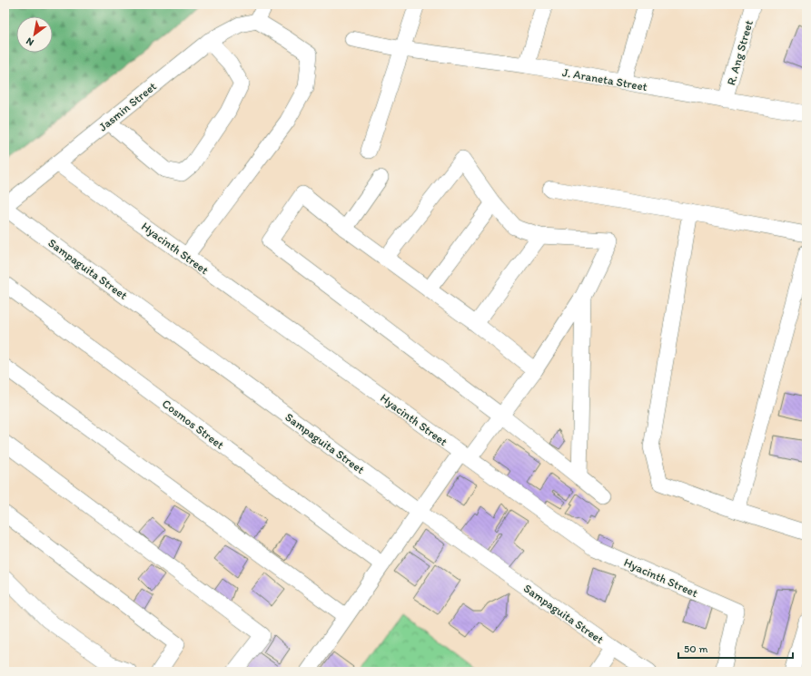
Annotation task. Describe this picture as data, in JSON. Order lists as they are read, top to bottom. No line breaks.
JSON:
{"streets":{"street":["R. Ang Street","J. Araneta Street","Jasmin Street","Hyacinth Street","Sampaguita Street","Cosmos Street"]},"crossings":[["R. Ang Street","J. Araneta Street"],["Jasmin Street","Hyacinth Street"],["Jasmin Street","Sampaguita Street"]],"scale_bar":"50 m","north":"bottom left"}
